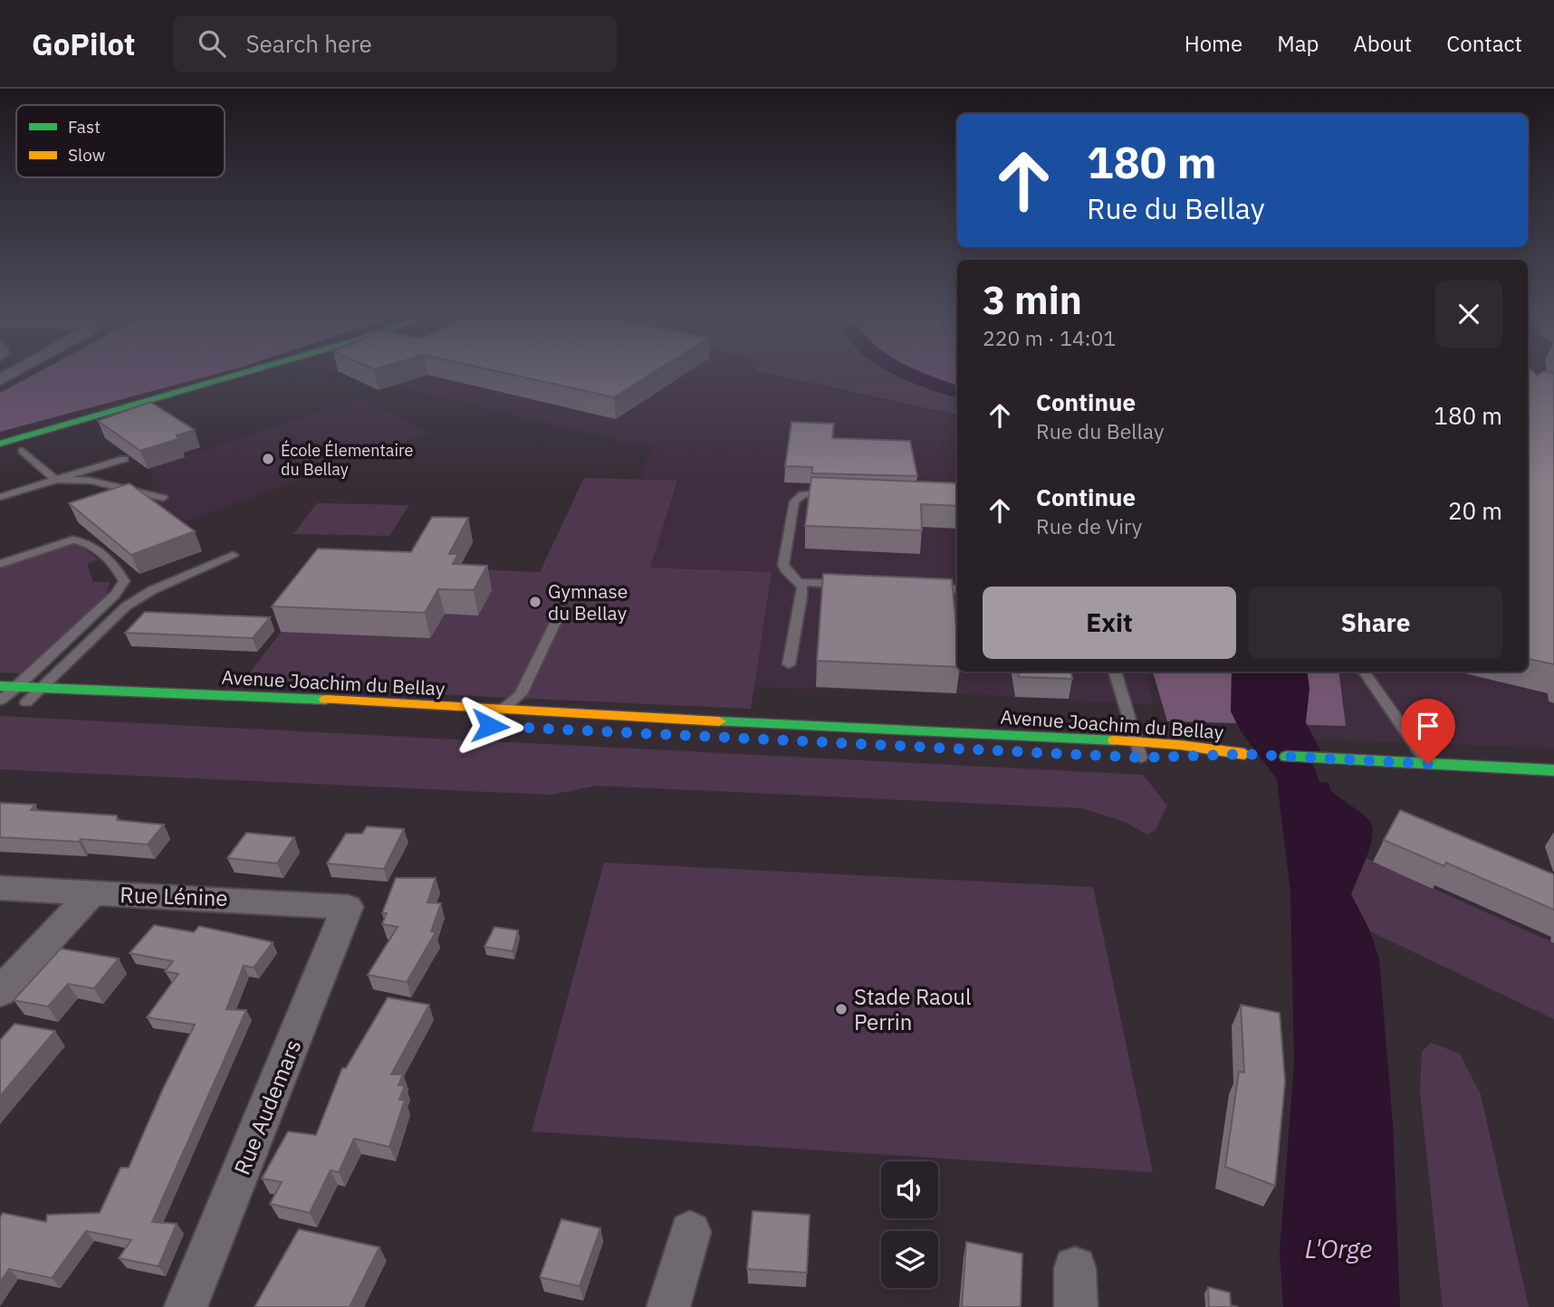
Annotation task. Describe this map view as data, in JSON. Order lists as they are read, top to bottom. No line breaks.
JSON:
{"streets":{"street":["Avenue Joachim du Bellay","Rue Lénine","Rue Audemars"]},"crossings":[["Rue Lénine","Rue Audemars"]],"water":["L'Orge"],"places":["École Élementaire du Bellay","Gymnase du Bellay","Stade Raoul Perrin"],"legend":["Fast","Slow"],"page":{"header":"GoPilot","search":"Search here","nav":["Home","Map","About","Contact"],"turn":["180 m","Rue du Bellay"],"heading":["3 min","220 m · 14:01"],"list":[{"name":"Continue","note":"Rue du Bellay","value":"180 m"},{"name":"Continue","note":"Rue de Viry","value":"20 m"}],"buttons":["Exit","Share"]}}
